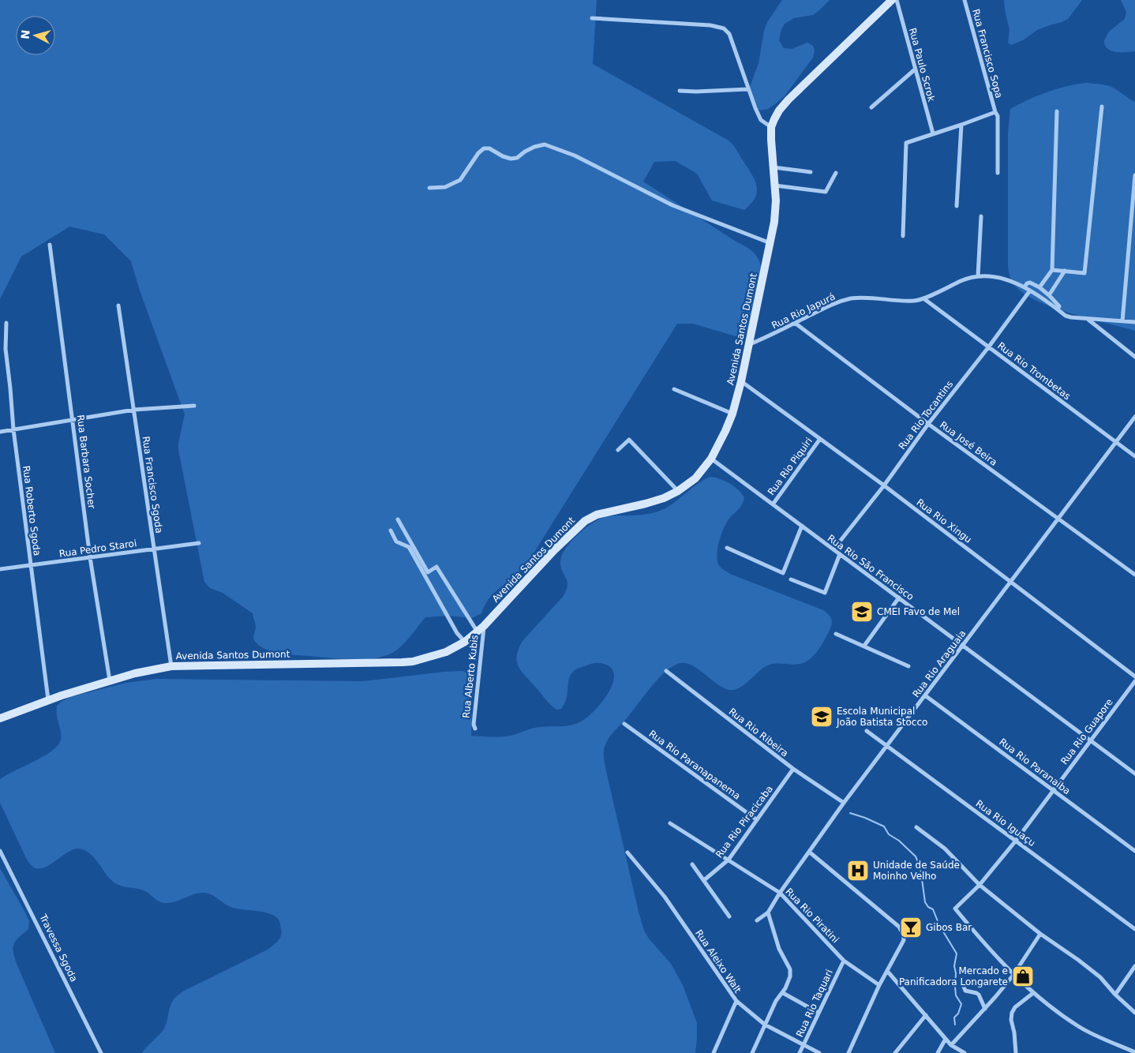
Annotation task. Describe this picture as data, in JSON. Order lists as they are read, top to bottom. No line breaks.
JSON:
{"streets":{"street":["Rua Francisco Sopa","Rua Paulo Scrok","Rua Rio Japurá","Avenida Santos Dumont","Rua Rio Trombetas","Rua Rio Tocantins","Rua José Beira","Rua Barbara Socher","Rua Rio Piquiri","Rua Francisco Sgoda","Rua Roberto Sgoda","Rua Rio Xingu","Rua Pedro Staroi","Rua Rio São Francisco","Rua Rio Araguaia","Rua Alberto Kubis","Rua Rio Guapore","Rua Rio Ribeira","Rua Rio Paranapanema","Rua Rio Paranaiba","Rua Rio Piracicaba","Rua Rio Iguaçu","Rua Rio Piratini","Travessa Sgoda","Rua Aleixo Walt","Rua Rio Taquari"]},"crossings":[["Rua Rio Japurá","Avenida Santos Dumont"],["Rua Rio Japurá","Rua Rio Trombetas"],["Rua Rio Japurá","Rua Rio Tocantins"],["Rua Rio Japurá","Rua José Beira"],["Avenida Santos Dumont","Rua Barbara Socher"],["Avenida Santos Dumont","Rua Francisco Sgoda"],["Avenida Santos Dumont","Rua Roberto Sgoda"],["Avenida Santos Dumont","Rua Rio Xingu"],["Avenida Santos Dumont","Rua Rio São Francisco"],["Avenida Santos Dumont","Rua Alberto Kubis"],["Rua Rio Trombetas","Rua Rio Tocantins"],["Rua Rio Trombetas","Rua Rio Araguaia"],["Rua Rio Tocantins","Rua José Beira"],["Rua Rio Tocantins","Rua Rio Xingu"],["Rua Rio Tocantins","Rua Rio São Francisco"],["Rua José Beira","Rua Rio Araguaia"],["Rua Barbara Socher","Rua Pedro Staroi"],["Rua Rio Piquiri","Rua Rio Xingu"],["Rua Rio Piquiri","Rua Rio São Francisco"],["Rua Francisco Sgoda","Rua Pedro Staroi"],["Rua Roberto Sgoda","Rua Pedro Staroi"],["Rua Rio Xingu","Rua Rio Araguaia"],["Rua Rio São Francisco","Rua Rio Araguaia"],["Rua Rio São Francisco","Rua Rio Guapore"],["Rua Rio Araguaia","Rua Rio Ribeira"],["Rua Rio Araguaia","Rua Rio Paranaiba"],["Rua Rio Araguaia","Rua Rio Iguaçu"],["Rua Rio Araguaia","Rua Rio Piratini"],["Rua Rio Guapore","Rua Rio Paranaiba"],["Rua Rio Guapore","Rua Rio Iguaçu"],["Rua Rio Ribeira","Rua Rio Piracicaba"],["Rua Rio Paranapanema","Rua Rio Piracicaba"],["Rua Rio Piracicaba","Rua Rio Piratini"],["Rua Rio Piratini","Rua Rio Taquari"],["Rua Aleixo Walt","Rua Rio Taquari"]],"places":{"school or university":["CMEI Favo de Mel","Escola Municipal João Batista Stocco"],"hospital":["Unidade de Saúde Moinho Velho"],"bar":["Gibos Bar"],"shop":["Mercado e Panificadora Longarete"]},"north":"left"}
